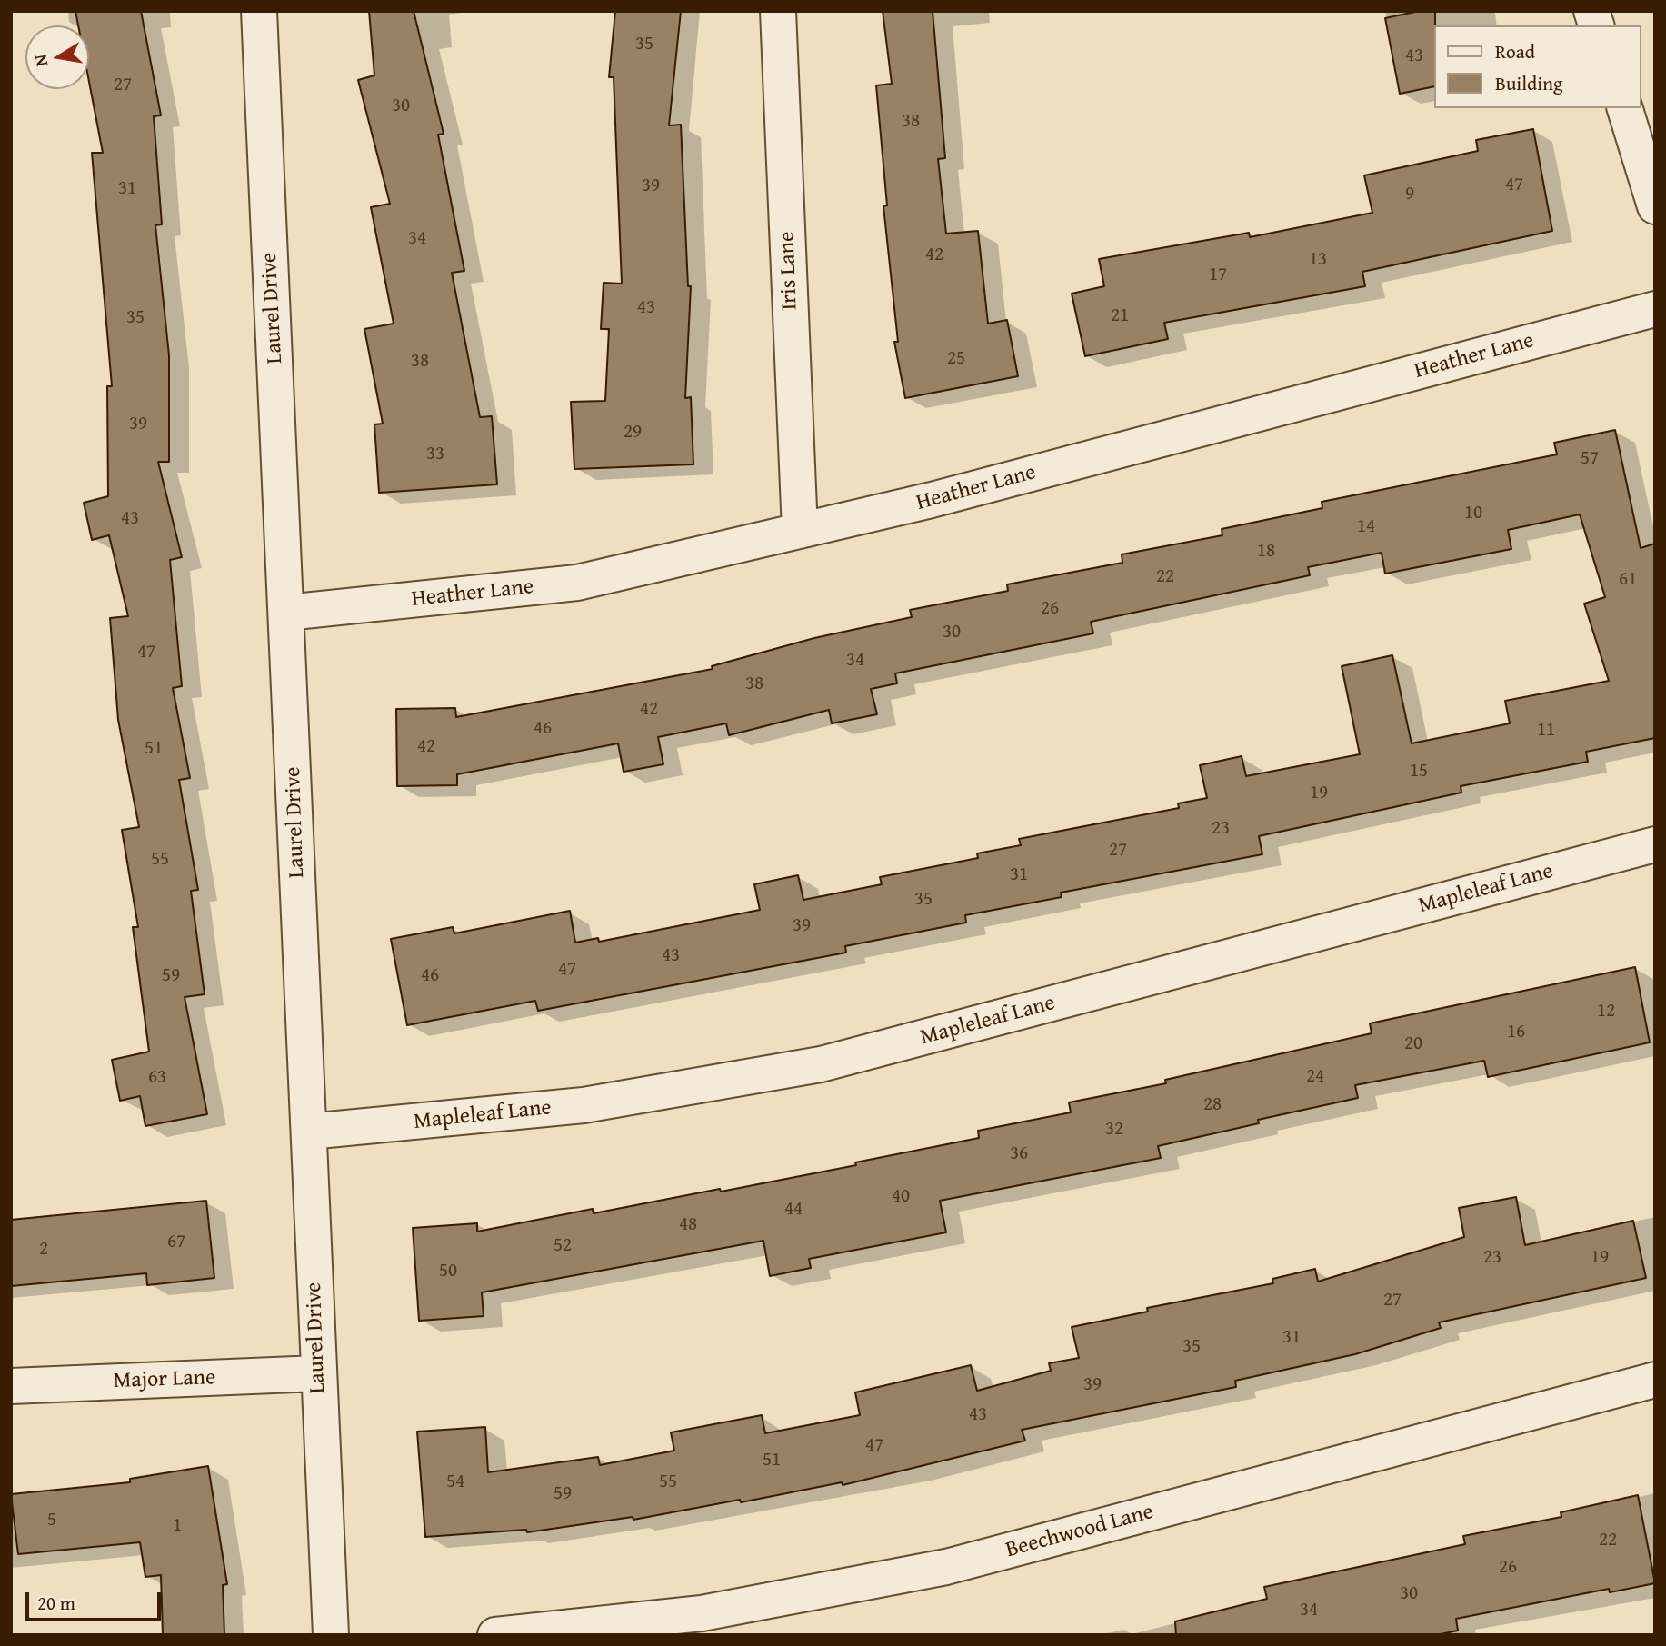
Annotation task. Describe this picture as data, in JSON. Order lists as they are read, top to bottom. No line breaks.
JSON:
{"streets":{"street":["Iris Lane","Laurel Drive","Heather Lane","Mapleleaf Lane","Major Lane","Beechwood Lane"]},"crossings":[["Iris Lane","Heather Lane"],["Laurel Drive","Heather Lane"],["Laurel Drive","Mapleleaf Lane"],["Laurel Drive","Major Lane"]],"house_numbers":["35","43","27","30","38","47","39","31","9","34","42","13","17","43","21","35","25","38","39","29","33","57","10","43","14","18","22","61","26","30","47","34","38","42","46","11","42","51","15","19","23","27","55","31","35","39","43","47","59","46","12","16","20","24","63","28","32","36","40","44","48","67","52","2","23","19","50","27","31","35","39","43","47","51","54","55","59","5","1","22","26","30","34"],"legend":["Road","Building"],"scale_bar":"20 m","north":"left"}
